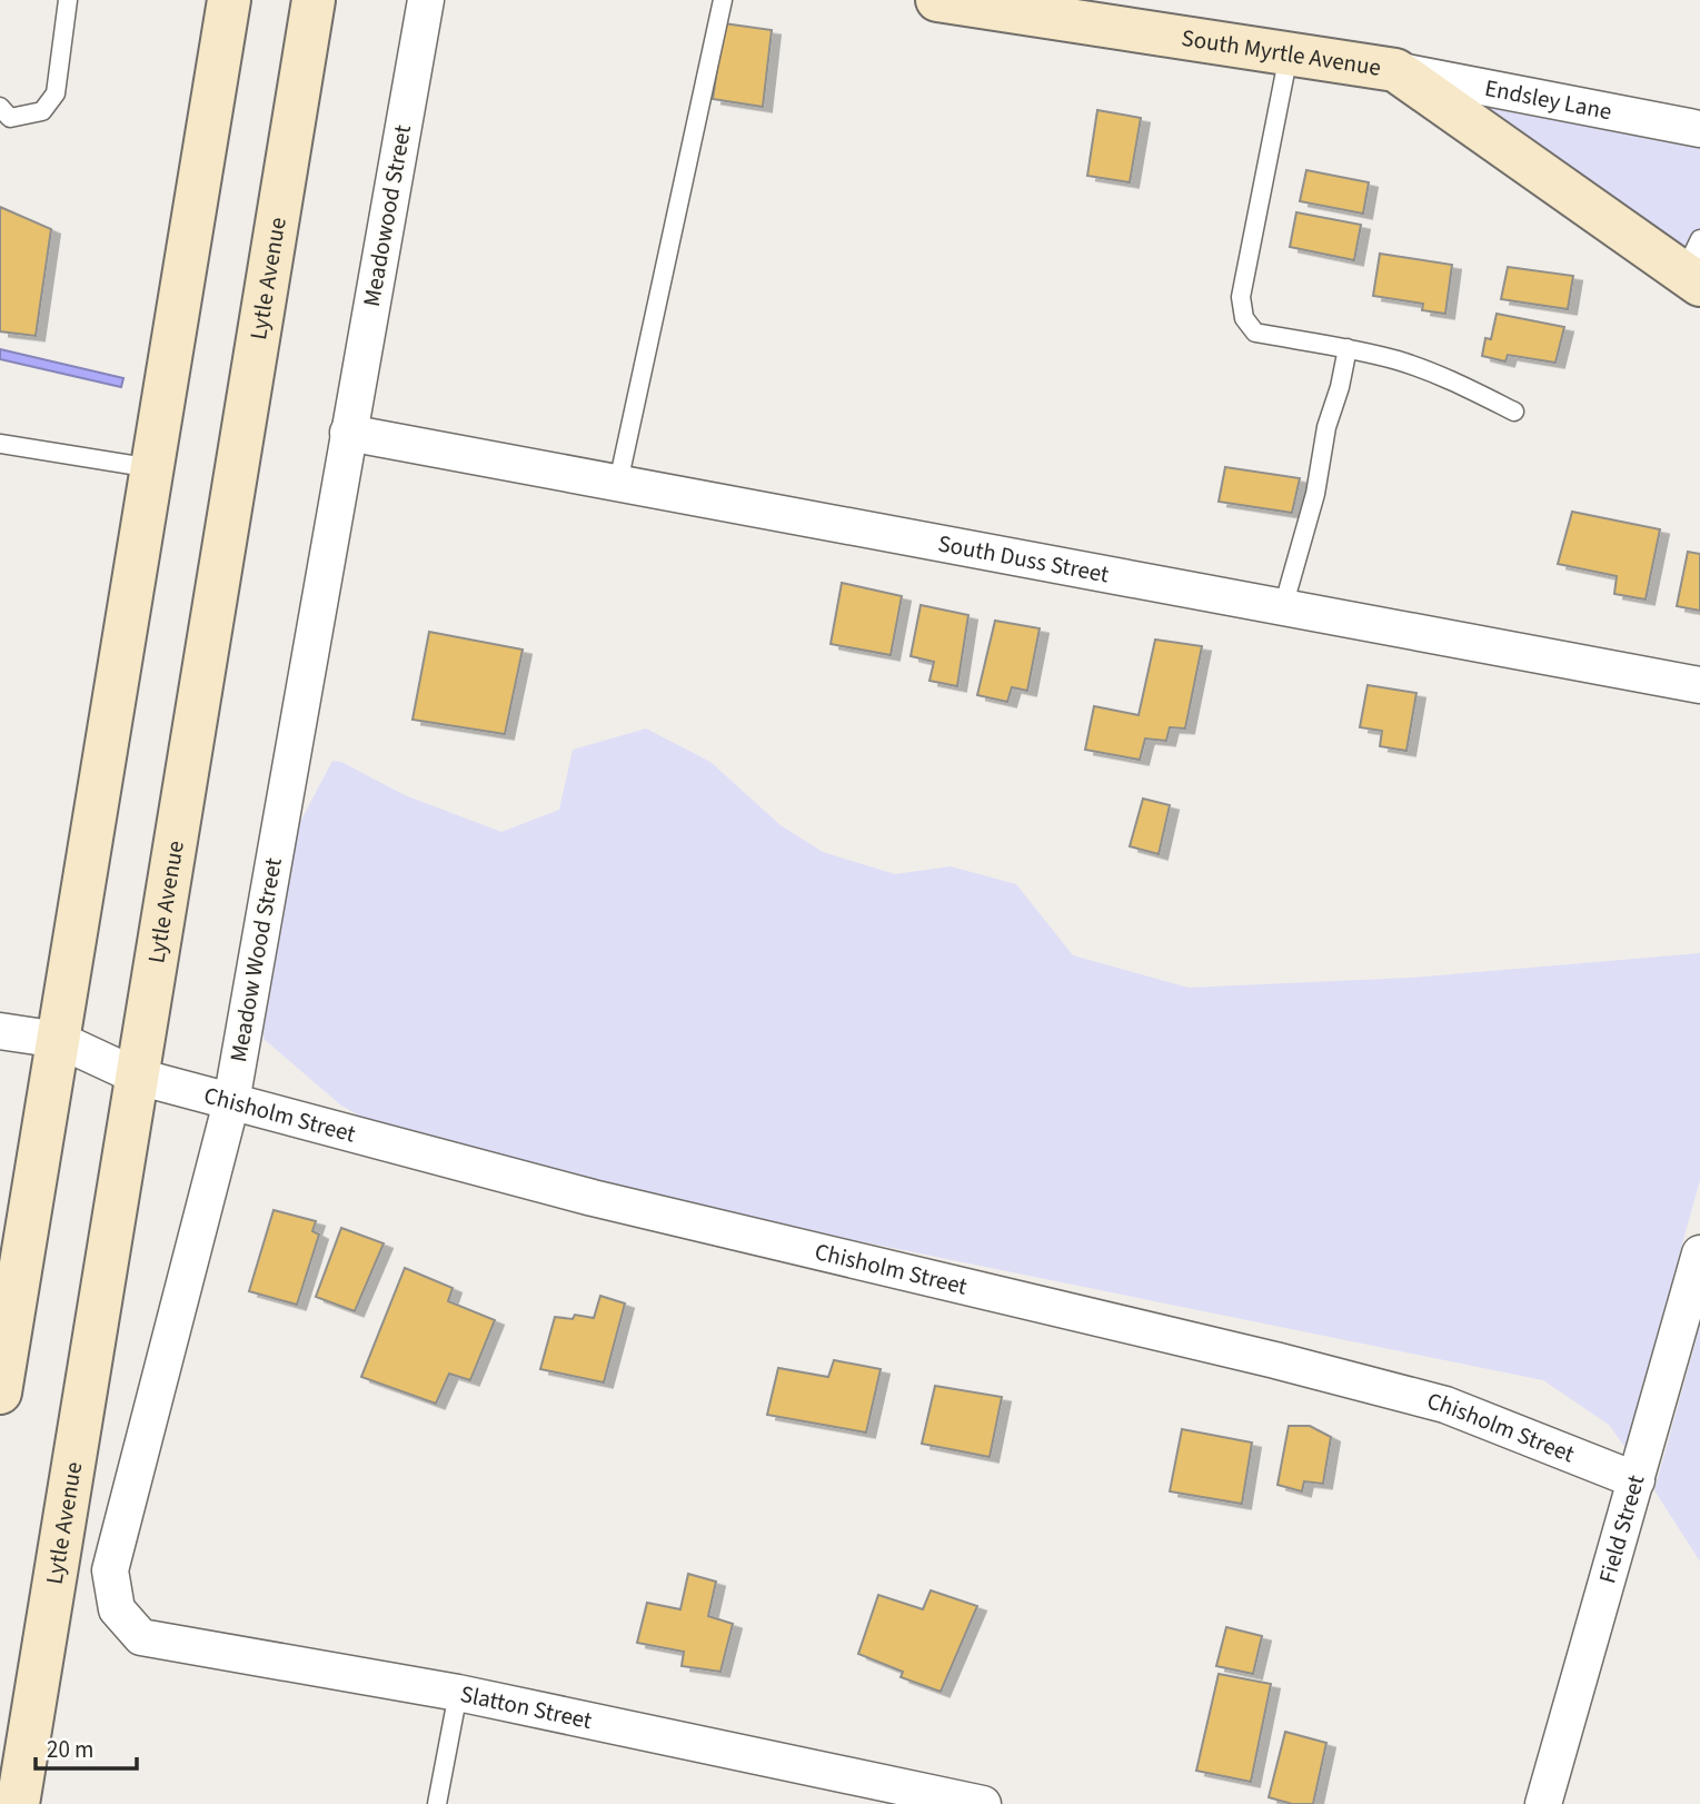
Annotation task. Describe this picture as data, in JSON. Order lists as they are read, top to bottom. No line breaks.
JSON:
{"streets":{"main road":["South Myrtle Avenue","Lytle Avenue"],"street":["Endsley Lane","Meadowood Street","South Duss Street","Meadow Wood Street","Chisholm Street","Field Street","Slatton Street"]},"crossings":[["South Myrtle Avenue","Endsley Lane"],["Meadowood Street","South Duss Street"],["Meadowood Street","Meadow Wood Street"],["Lytle Avenue","Chisholm Street"],["South Duss Street","Meadow Wood Street"],["Meadow Wood Street","Chisholm Street"],["Meadow Wood Street","Slatton Street"],["Chisholm Street","Field Street"]],"scale_bar":"20 m"}
